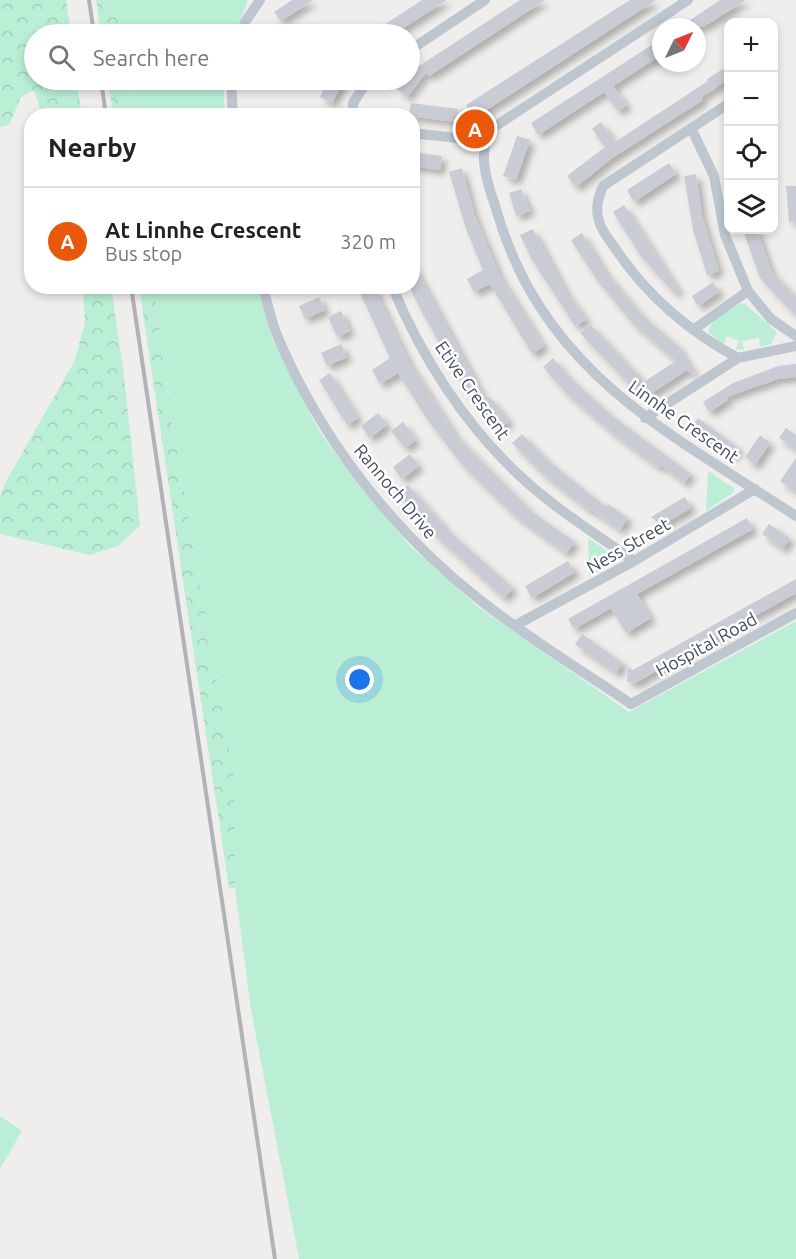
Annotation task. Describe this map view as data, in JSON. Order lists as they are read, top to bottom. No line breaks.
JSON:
{"streets":{"street":["Etive Crescent","Linnhe Crescent","Rannoch Drive","Ness Street","Hospital Road"]},"crossings":[["Etive Crescent","Ness Street"],["Linnhe Crescent","Ness Street"],["Rannoch Drive","Ness Street"],["Rannoch Drive","Hospital Road"]],"north":"top right","page":{"map_buttons":["+","−"],"search":"Search here","pins":"A","heading":"Nearby","list":[{"mark":"A","name":"At Linnhe Crescent","note":"Bus stop","value":"320 m"}]}}
